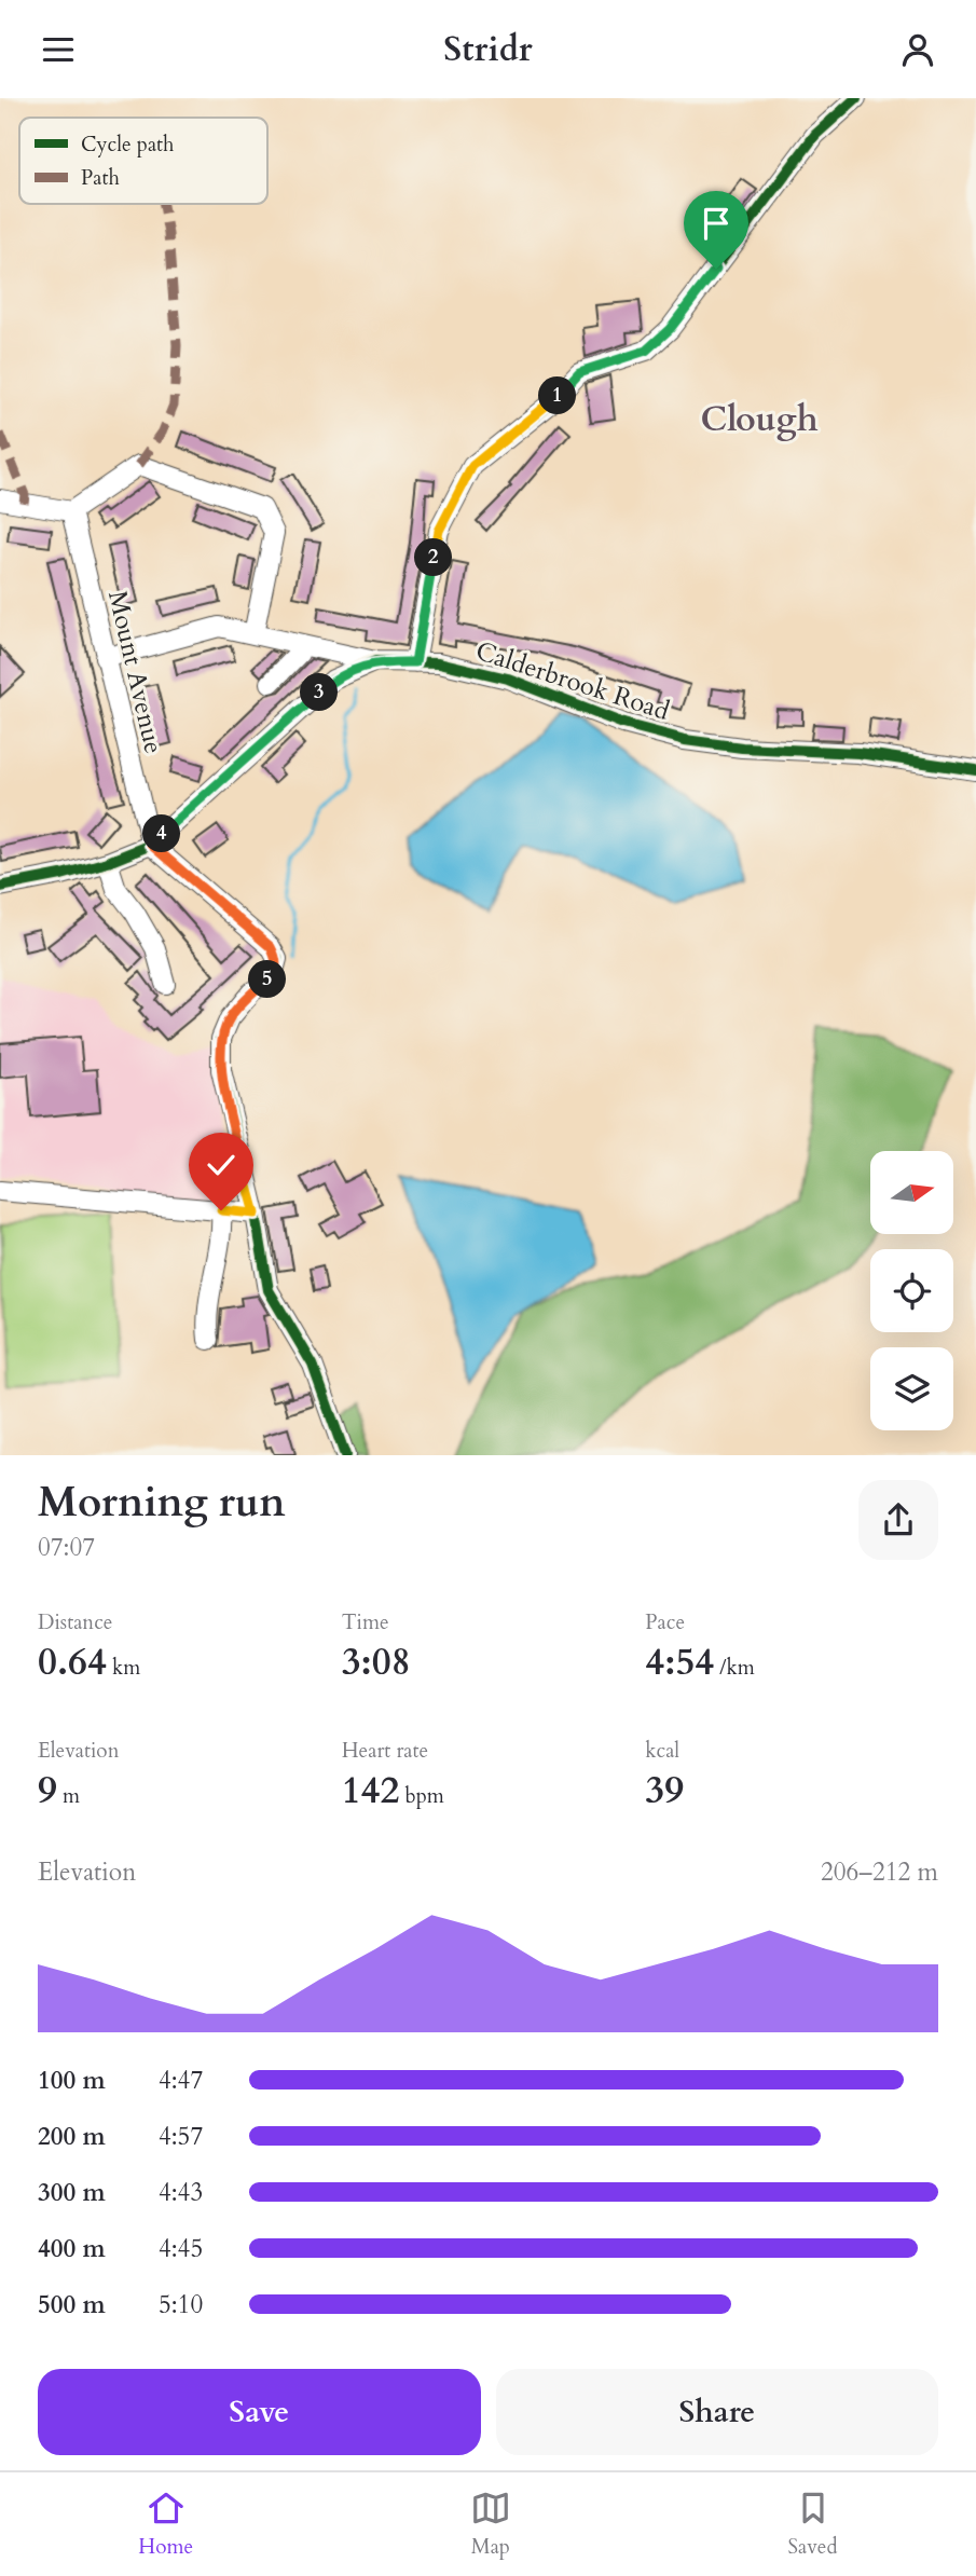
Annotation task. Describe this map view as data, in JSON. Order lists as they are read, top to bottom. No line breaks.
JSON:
{"streets":{"street":["Mount Avenue","Calderbrook Road"]},"crossings":[["Mount Avenue","Calderbrook Road"]],"districts":["Clough"],"legend":["Cycle path","Path"],"north":"right","page":{"header":"Stridr","pins":["1","2","3","4","5"],"heading":["Morning run","07:07"],"stats":[["Distance","0.64 km"],["Time","3:08"],["Pace","4:54 /km"],["Elevation","9 m"],["Heart rate","142 bpm"],["kcal","39"]],"chart":["Elevation","206–212 m"],"list":[{"name":"100 m","note":"4:47"},{"name":"200 m","note":"4:57"},{"name":"300 m","note":"4:43"},{"name":"400 m","note":"4:45"},{"name":"500 m","note":"5:10"}],"buttons":["Save","Share"],"tabs":["Home","Map","Saved"]}}
